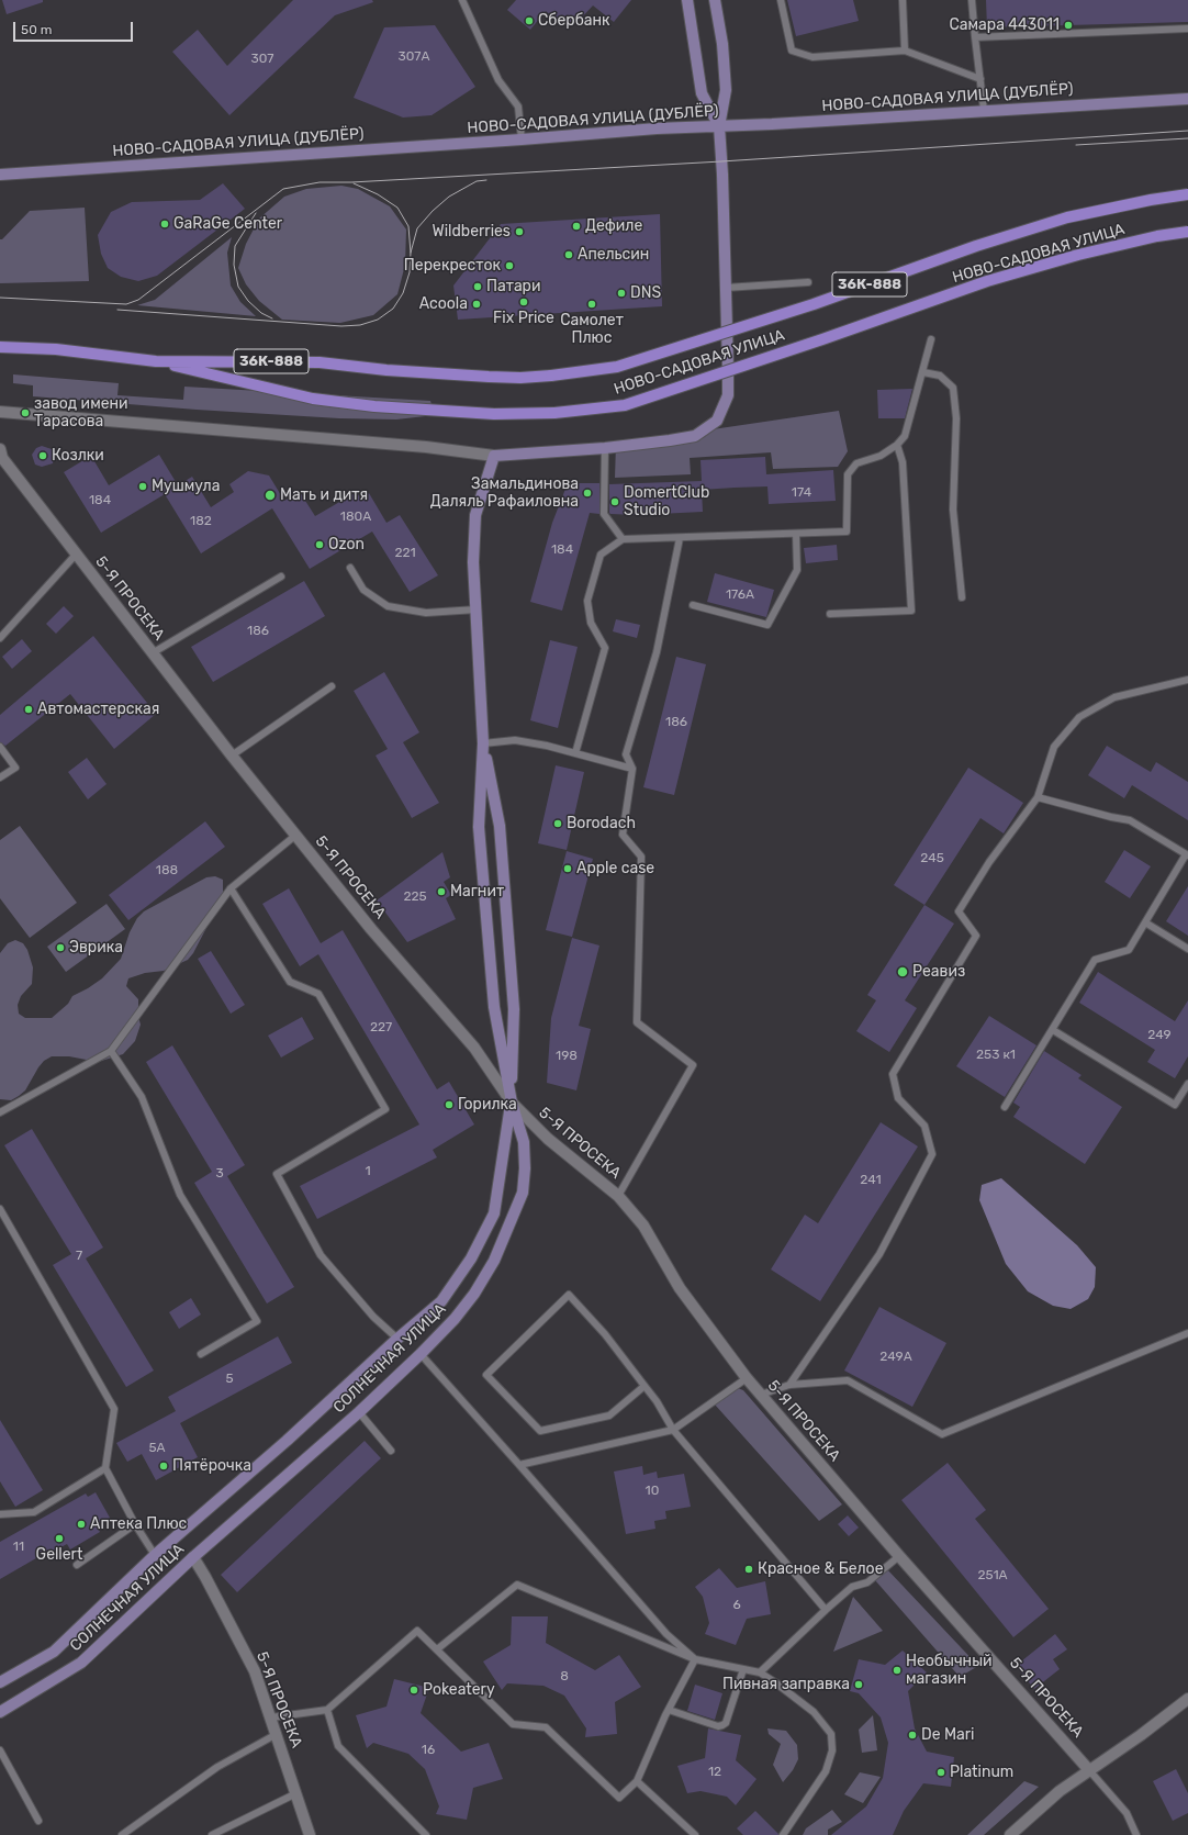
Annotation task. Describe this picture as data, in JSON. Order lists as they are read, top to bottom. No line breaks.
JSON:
{"streets":{"main road":["НОВО-САДОВАЯ УЛИЦА (ДУБЛЁР)","НОВО-САДОВАЯ УЛИЦА","36К-888","СОЛНЕЧНАЯ УЛИЦА"],"street":["5-Я ПРОСЕКА"]},"crossings":[["5-Я ПРОСЕКА","СОЛНЕЧНАЯ УЛИЦА"]],"places":["Сбербанк","Самара 443011","GaRaGe Center","Дефиле","Wildberries","Апельсин","Перекресток","Патари","DNS","Fix Price","Acoola","Самолет Плюс","завод имени Тарасова","Козлки","Мушмула","Замальдинова Даляль Рафаиловна","Мать и дитя","DomertClub Studio","Ozon","Автомастерская","Borodach","Apple case","Магнит","Эврика","Реавиз","Горилка","Пятёрочка","Аптека Плюс","Gellert","Красное & Белое","Необычный магазин","Пивная заправка","Pokeatery","De Mari","Platinum"],"house_numbers":["307А","307","174","184","180А","182","184","221","176А","186","186","245","188","225","227","249","253 к1","198","1","3","241","7","249А","5","5А","10","11","251А","6","8","16","12"],"scale_bar":"50 m"}
